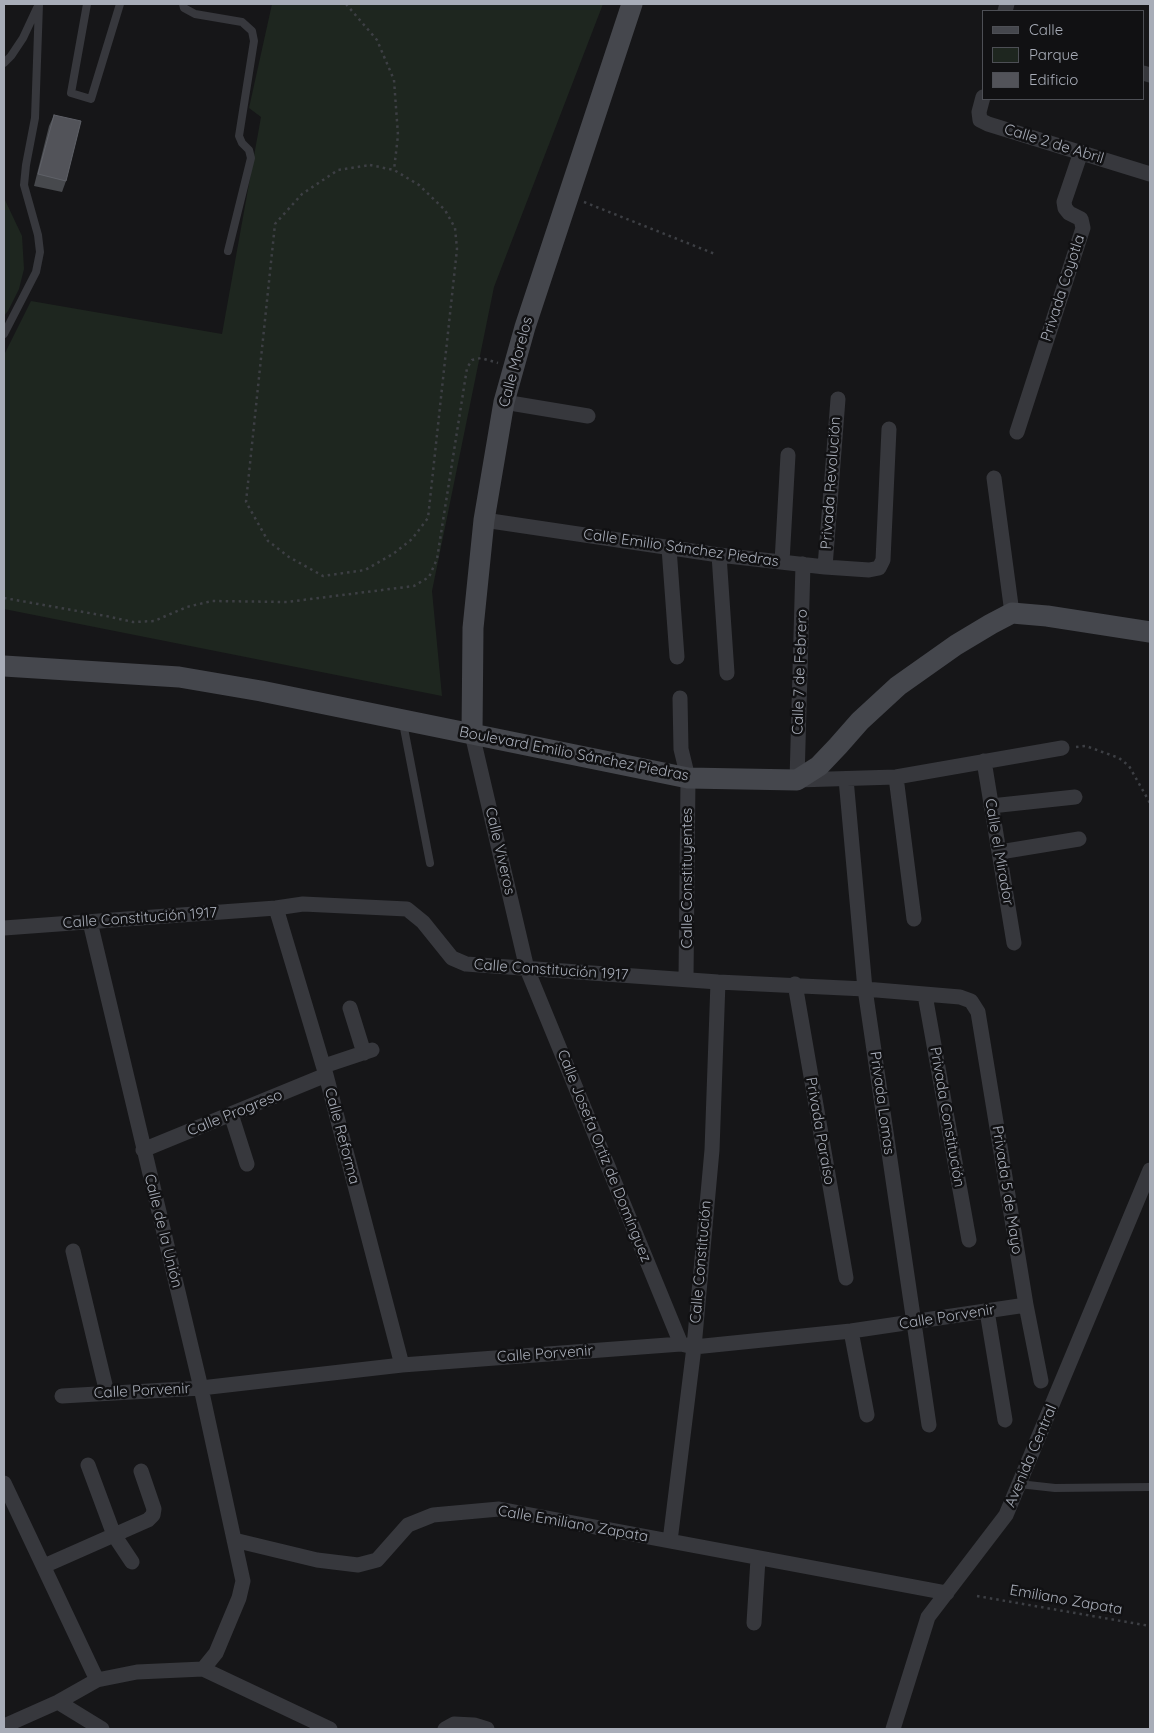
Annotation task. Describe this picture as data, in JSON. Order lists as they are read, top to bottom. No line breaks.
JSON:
{"streets":{"main road":["Calle Morelos","Boulevard Emilio Sánchez Piedras"],"street":["Calle 2 de Abril","Privada Coyotla","Privada Revolución","Calle Emilio Sánchez Piedras","Calle 7 de Febrero","Calle Viveros","Calle el Mirador","Calle Constituyentes","Calle Constitución 1917","Privada Lomas","Calle Progreso","Privada Constitución","Privada Paraíso","Calle Reforma","Calle Josefa Ortiz de Domínguez","Privada 5 de Mayo","Calle de la Unión","Calle Constitución","Calle Porvenir","Avenida Central","Calle Emiliano Zapata"],"path":["Emiliano Zapata"]},"crossings":[["Calle 2 de Abril","Privada Coyotla"],["Calle Morelos","Calle Emilio Sánchez Piedras"],["Calle Morelos","Boulevard Emilio Sánchez Piedras"],["Calle Morelos","Calle Viveros"],["Privada Revolución","Calle Emilio Sánchez Piedras"],["Calle Emilio Sánchez Piedras","Calle 7 de Febrero"],["Calle 7 de Febrero","Boulevard Emilio Sánchez Piedras"],["Boulevard Emilio Sánchez Piedras","Calle Viveros"],["Boulevard Emilio Sánchez Piedras","Calle Constituyentes"],["Calle Viveros","Calle Constitución 1917"],["Calle Viveros","Calle Josefa Ortiz de Domínguez"],["Calle Constituyentes","Calle Constitución 1917"],["Calle Constitución 1917","Privada Lomas"],["Calle Constitución 1917","Privada Constitución"],["Calle Constitución 1917","Privada Paraíso"],["Calle Constitución 1917","Calle Reforma"],["Calle Constitución 1917","Calle Josefa Ortiz de Domínguez"],["Calle Constitución 1917","Privada 5 de Mayo"],["Calle Constitución 1917","Calle de la Unión"],["Calle Constitución 1917","Calle Constitución"],["Privada Lomas","Calle Porvenir"],["Calle Progreso","Calle Reforma"],["Calle Progreso","Calle de la Unión"],["Calle Reforma","Calle Porvenir"],["Calle Josefa Ortiz de Domínguez","Calle Constitución"],["Calle Josefa Ortiz de Domínguez","Calle Porvenir"],["Privada 5 de Mayo","Calle Porvenir"],["Calle de la Unión","Calle Porvenir"],["Calle de la Unión","Calle Emiliano Zapata"],["Calle Constitución","Calle Porvenir"],["Calle Constitución","Calle Emiliano Zapata"],["Avenida Central","Calle Emiliano Zapata"]],"legend":["Calle","Parque","Edificio"]}
